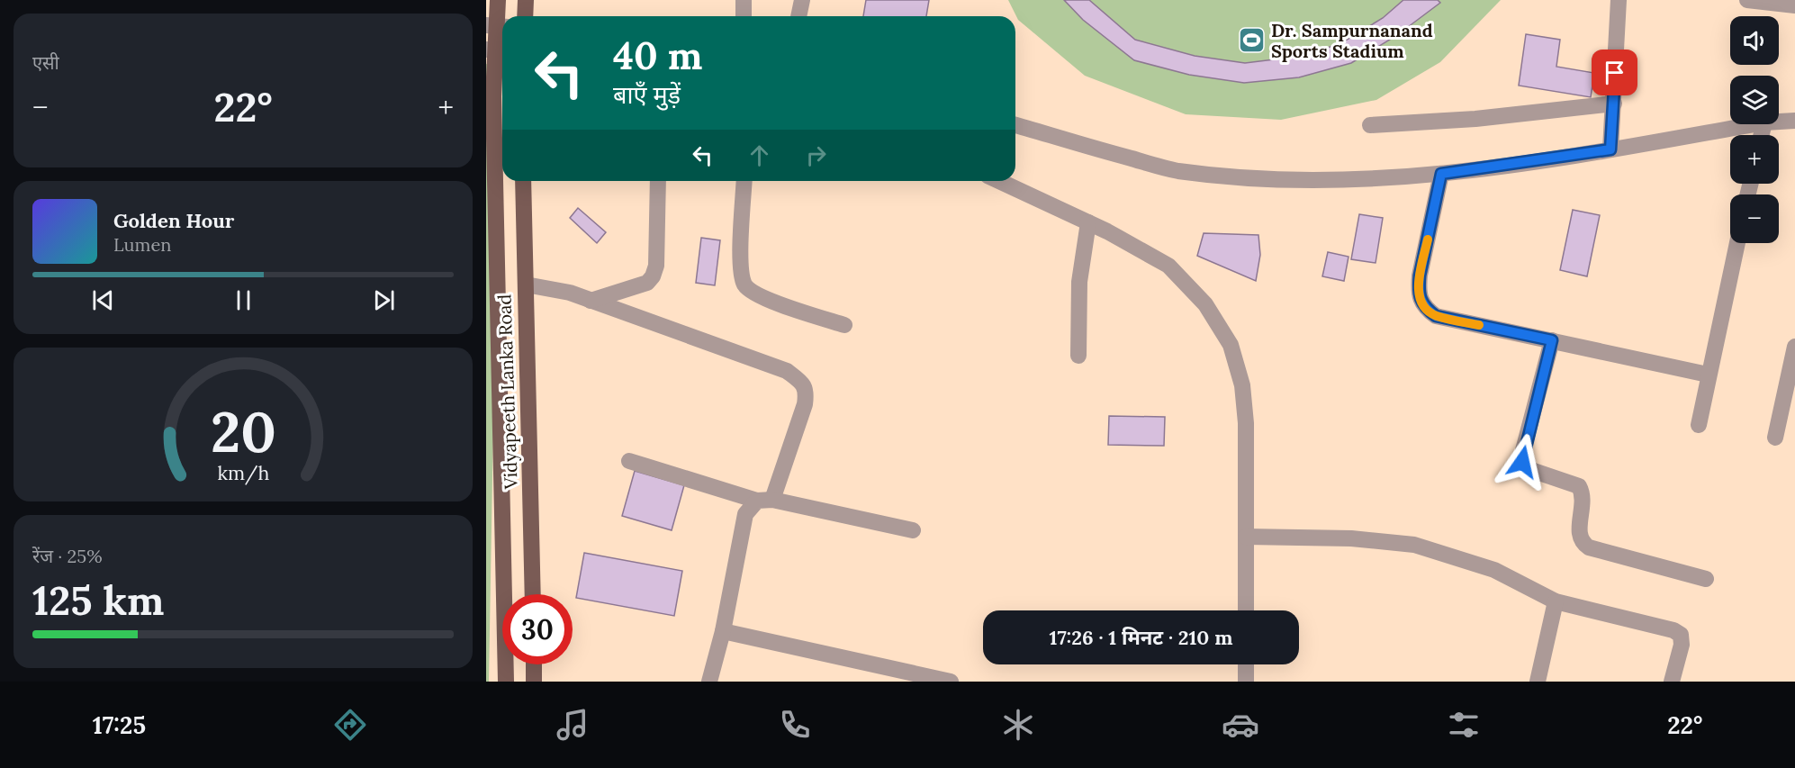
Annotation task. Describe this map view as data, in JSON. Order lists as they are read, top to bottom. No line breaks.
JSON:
{"streets":{"main road":["Vidyapeeth Lanka Road"]},"places":{"sports":["Dr. Sampurnanand Sports Stadium"]},"page":{"tile":["एसी",["रेंज · 25%","125 km"]],"map_buttons":["+","−"],"turn":["40 m","बाएँ मुड़ें"],"heat":["−","22°","+"],"song":["Golden Hour","Lumen"],"limit":"30","trip":"17:26 · 1 मिनट · 210 m","tabs":["17:25","22°"],"gauge":["20","km/h"]}}
